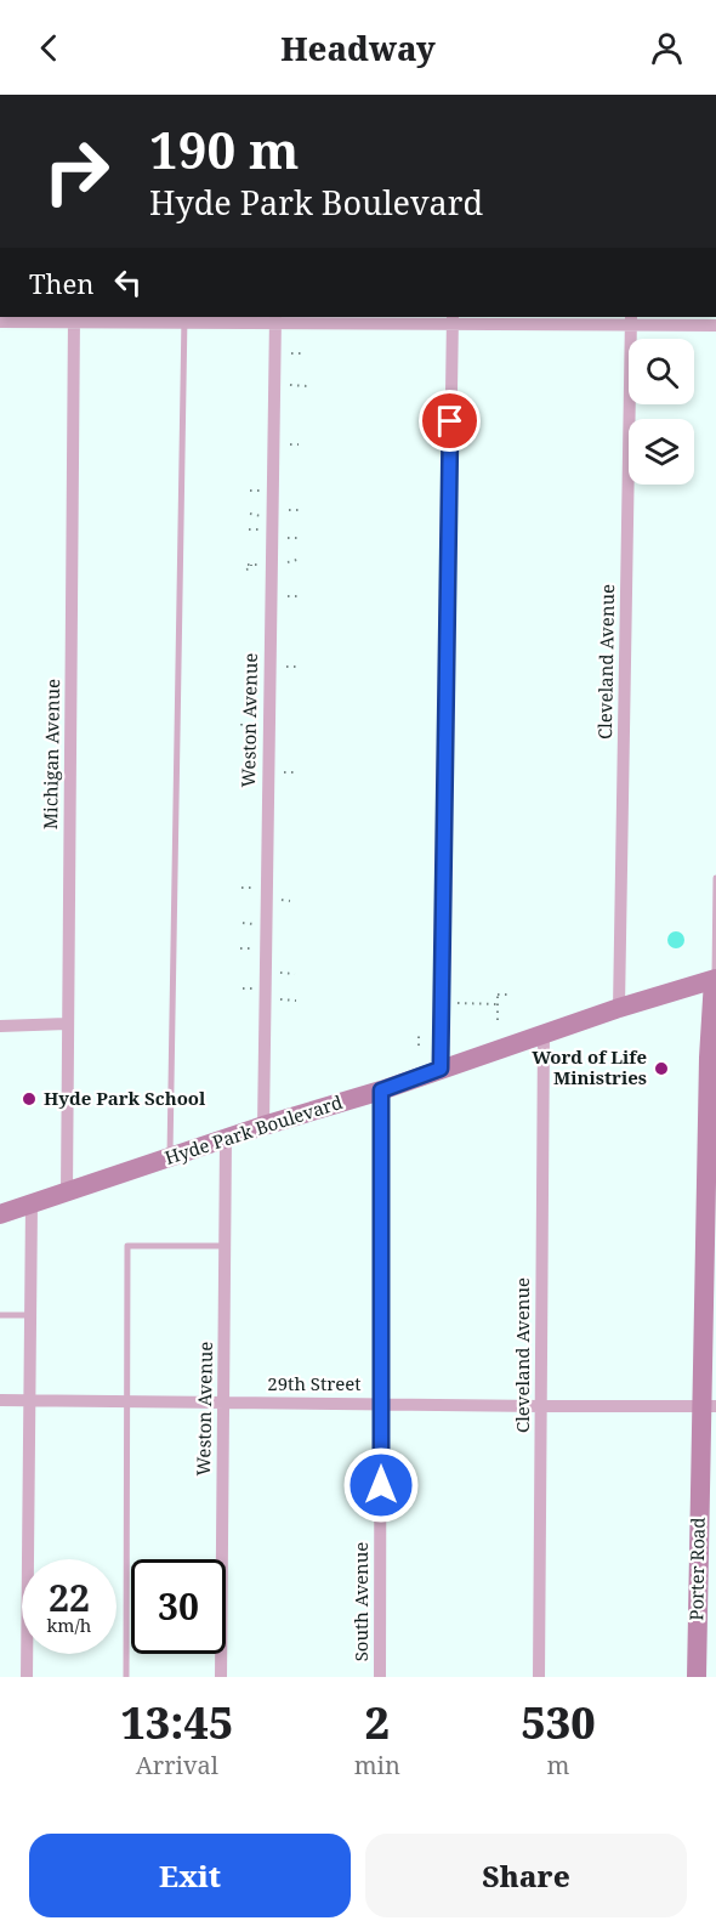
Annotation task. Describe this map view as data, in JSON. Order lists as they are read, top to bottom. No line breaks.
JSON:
{"streets":{"main road":["Hyde Park Boulevard","Porter Road"],"street":["Cleveland Avenue","Weston Avenue","Michigan Avenue","29th Street","South Avenue"]},"crossings":[["Cleveland Avenue","Hyde Park Boulevard"],["Cleveland Avenue","29th Street"],["Weston Avenue","Hyde Park Boulevard"],["Weston Avenue","29th Street"],["Michigan Avenue","Hyde Park Boulevard"],["Hyde Park Boulevard","Porter Road"],["Hyde Park Boulevard","South Avenue"],["29th Street","Porter Road"],["29th Street","South Avenue"]],"places":["Word of Life Ministries","Hyde Park School"],"page":{"header":"Headway","turn":["190 m","Hyde Park Boulevard"],"then":"Then","speed":"22 km/h","limit":"30","eta":["13:45","Arrival","2","min","530","m"],"buttons":["Exit","Share"]}}
